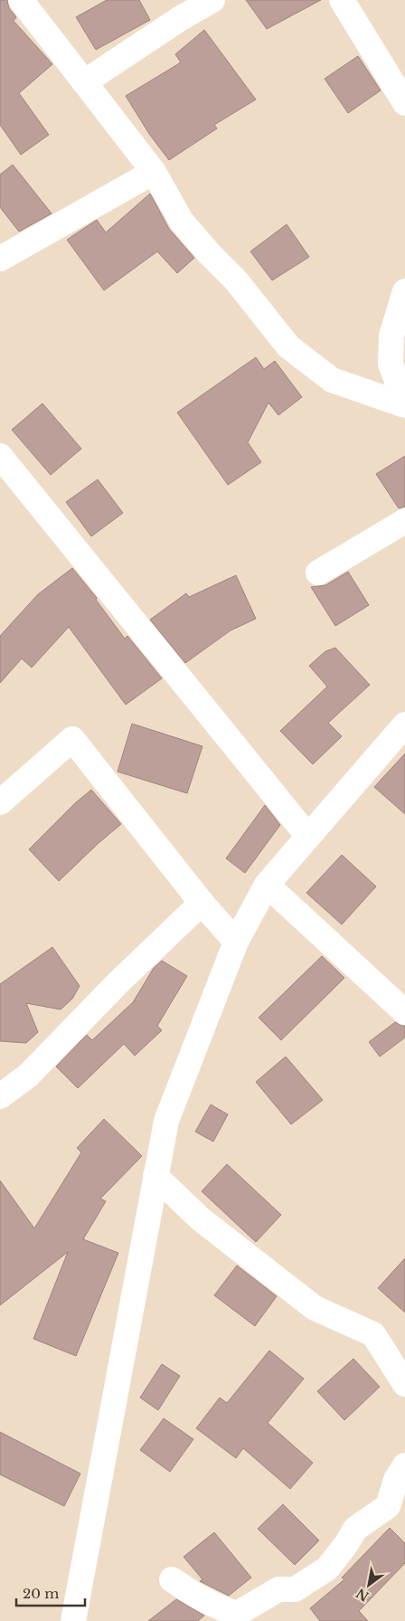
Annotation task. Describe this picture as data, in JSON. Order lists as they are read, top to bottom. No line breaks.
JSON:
{"scale_bar":"20 m","north":"bottom left"}
